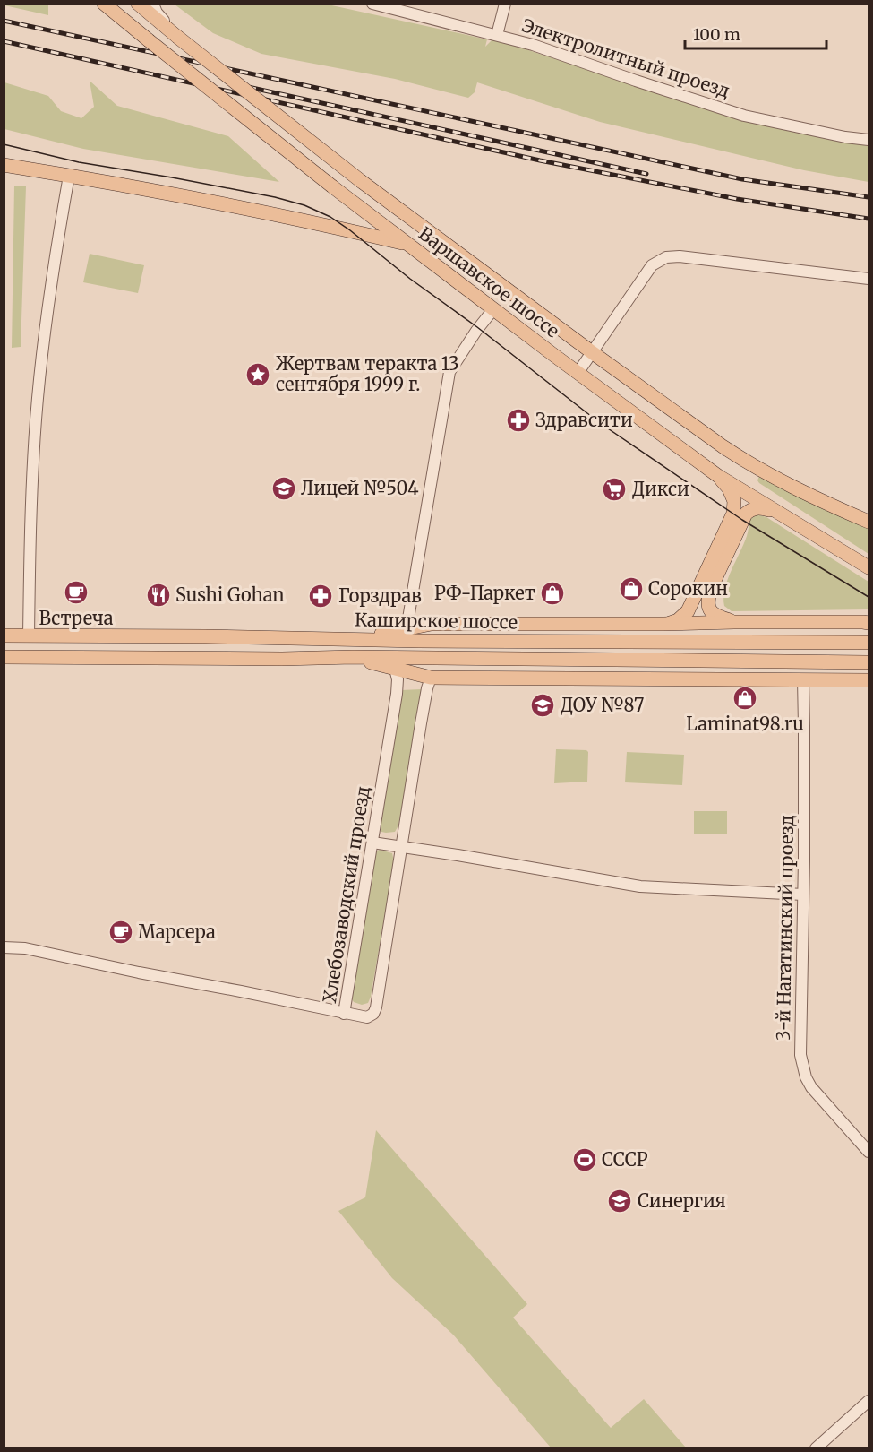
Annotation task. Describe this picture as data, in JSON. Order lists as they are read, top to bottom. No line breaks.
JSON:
{"streets":{"main road":["Варшавское шоссе","Каширское шоссе"],"street":["Электролитный проезд","Хлебозаводский проезд","3-й Нагатинский проезд"]},"places":{"place":["Жертвам теракта 13 сентября 1999 г."],"pharmacy":["Здравсити","Горздрав"],"school or university":["Лицей №504","ДОУ №87","Синергия"],"supermarket":["Дикси"],"shop":["Сорокин","РФ-Паркет","Laminat98.ru"],"cafe":["Встреча","Марсера"],"restaurant":["Sushi Gohan"],"sports":["СССР"]},"scale_bar":"100 m"}
